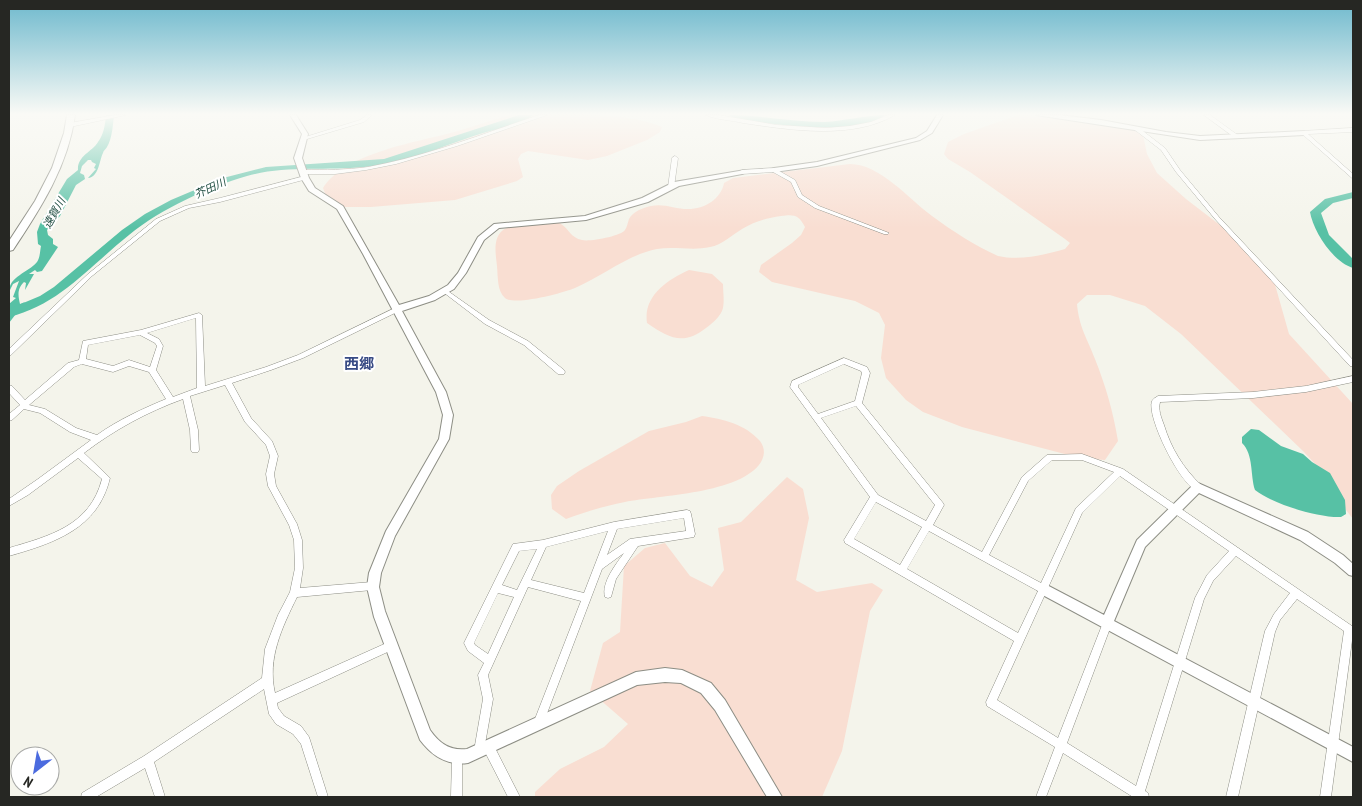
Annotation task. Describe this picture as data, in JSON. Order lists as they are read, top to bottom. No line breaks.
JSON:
{"districts":["西郷"],"water":["芥田川","遠賀川"],"north":"bottom left"}
